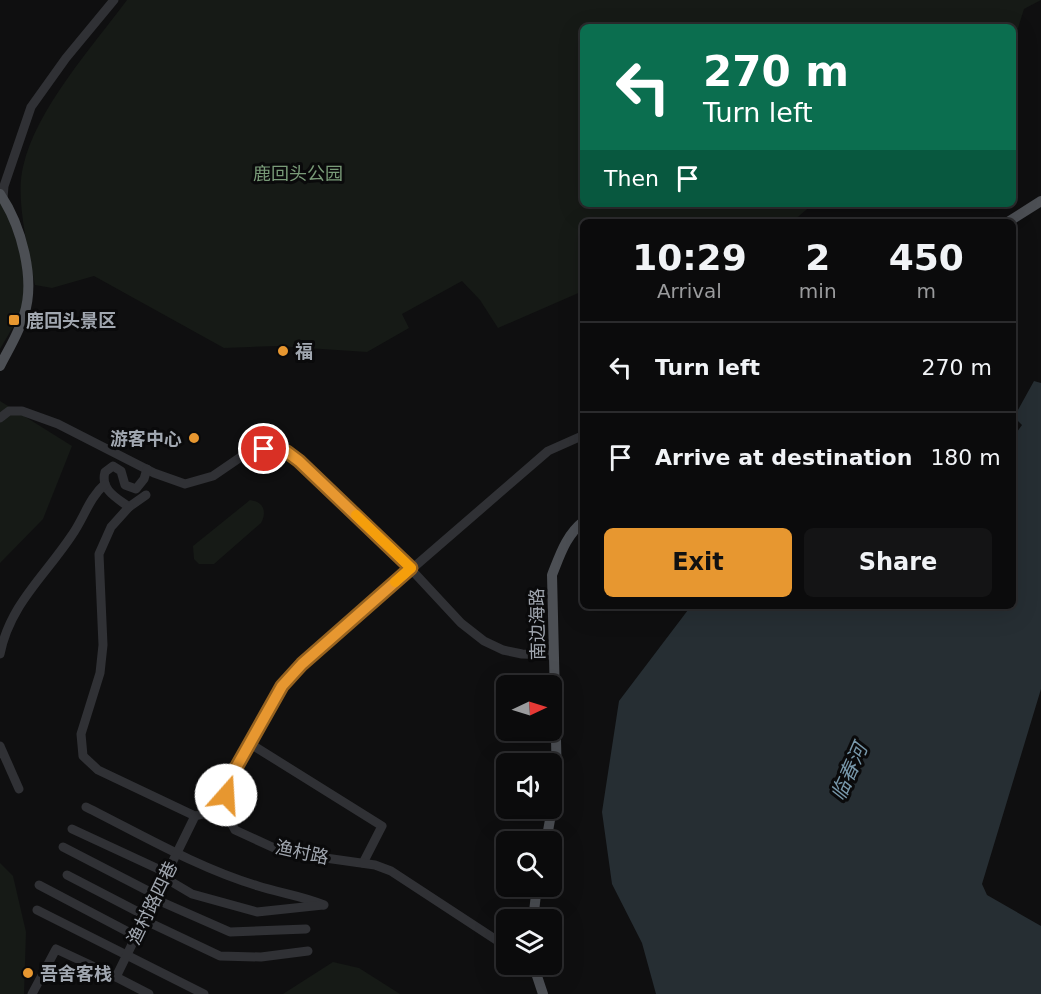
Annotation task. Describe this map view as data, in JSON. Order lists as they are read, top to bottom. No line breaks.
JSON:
{"streets":{"main road":["南边海路"],"street":["渔村路","渔村路四巷"]},"water":["临春河"],"parks":["鹿回头公园"],"places":{"transit":["鹿回头景区"],"other":["福","游客中心","吾舍客栈"]},"north":"right","page":{"turn":["270 m","Turn left"],"then":"Then","eta":["10:29","Arrival","2","min","450","m"],"list":[{"name":"Turn left","value":"270 m"},{"name":"Arrive at destination","value":"180 m"}],"buttons":["Exit","Share"]}}
